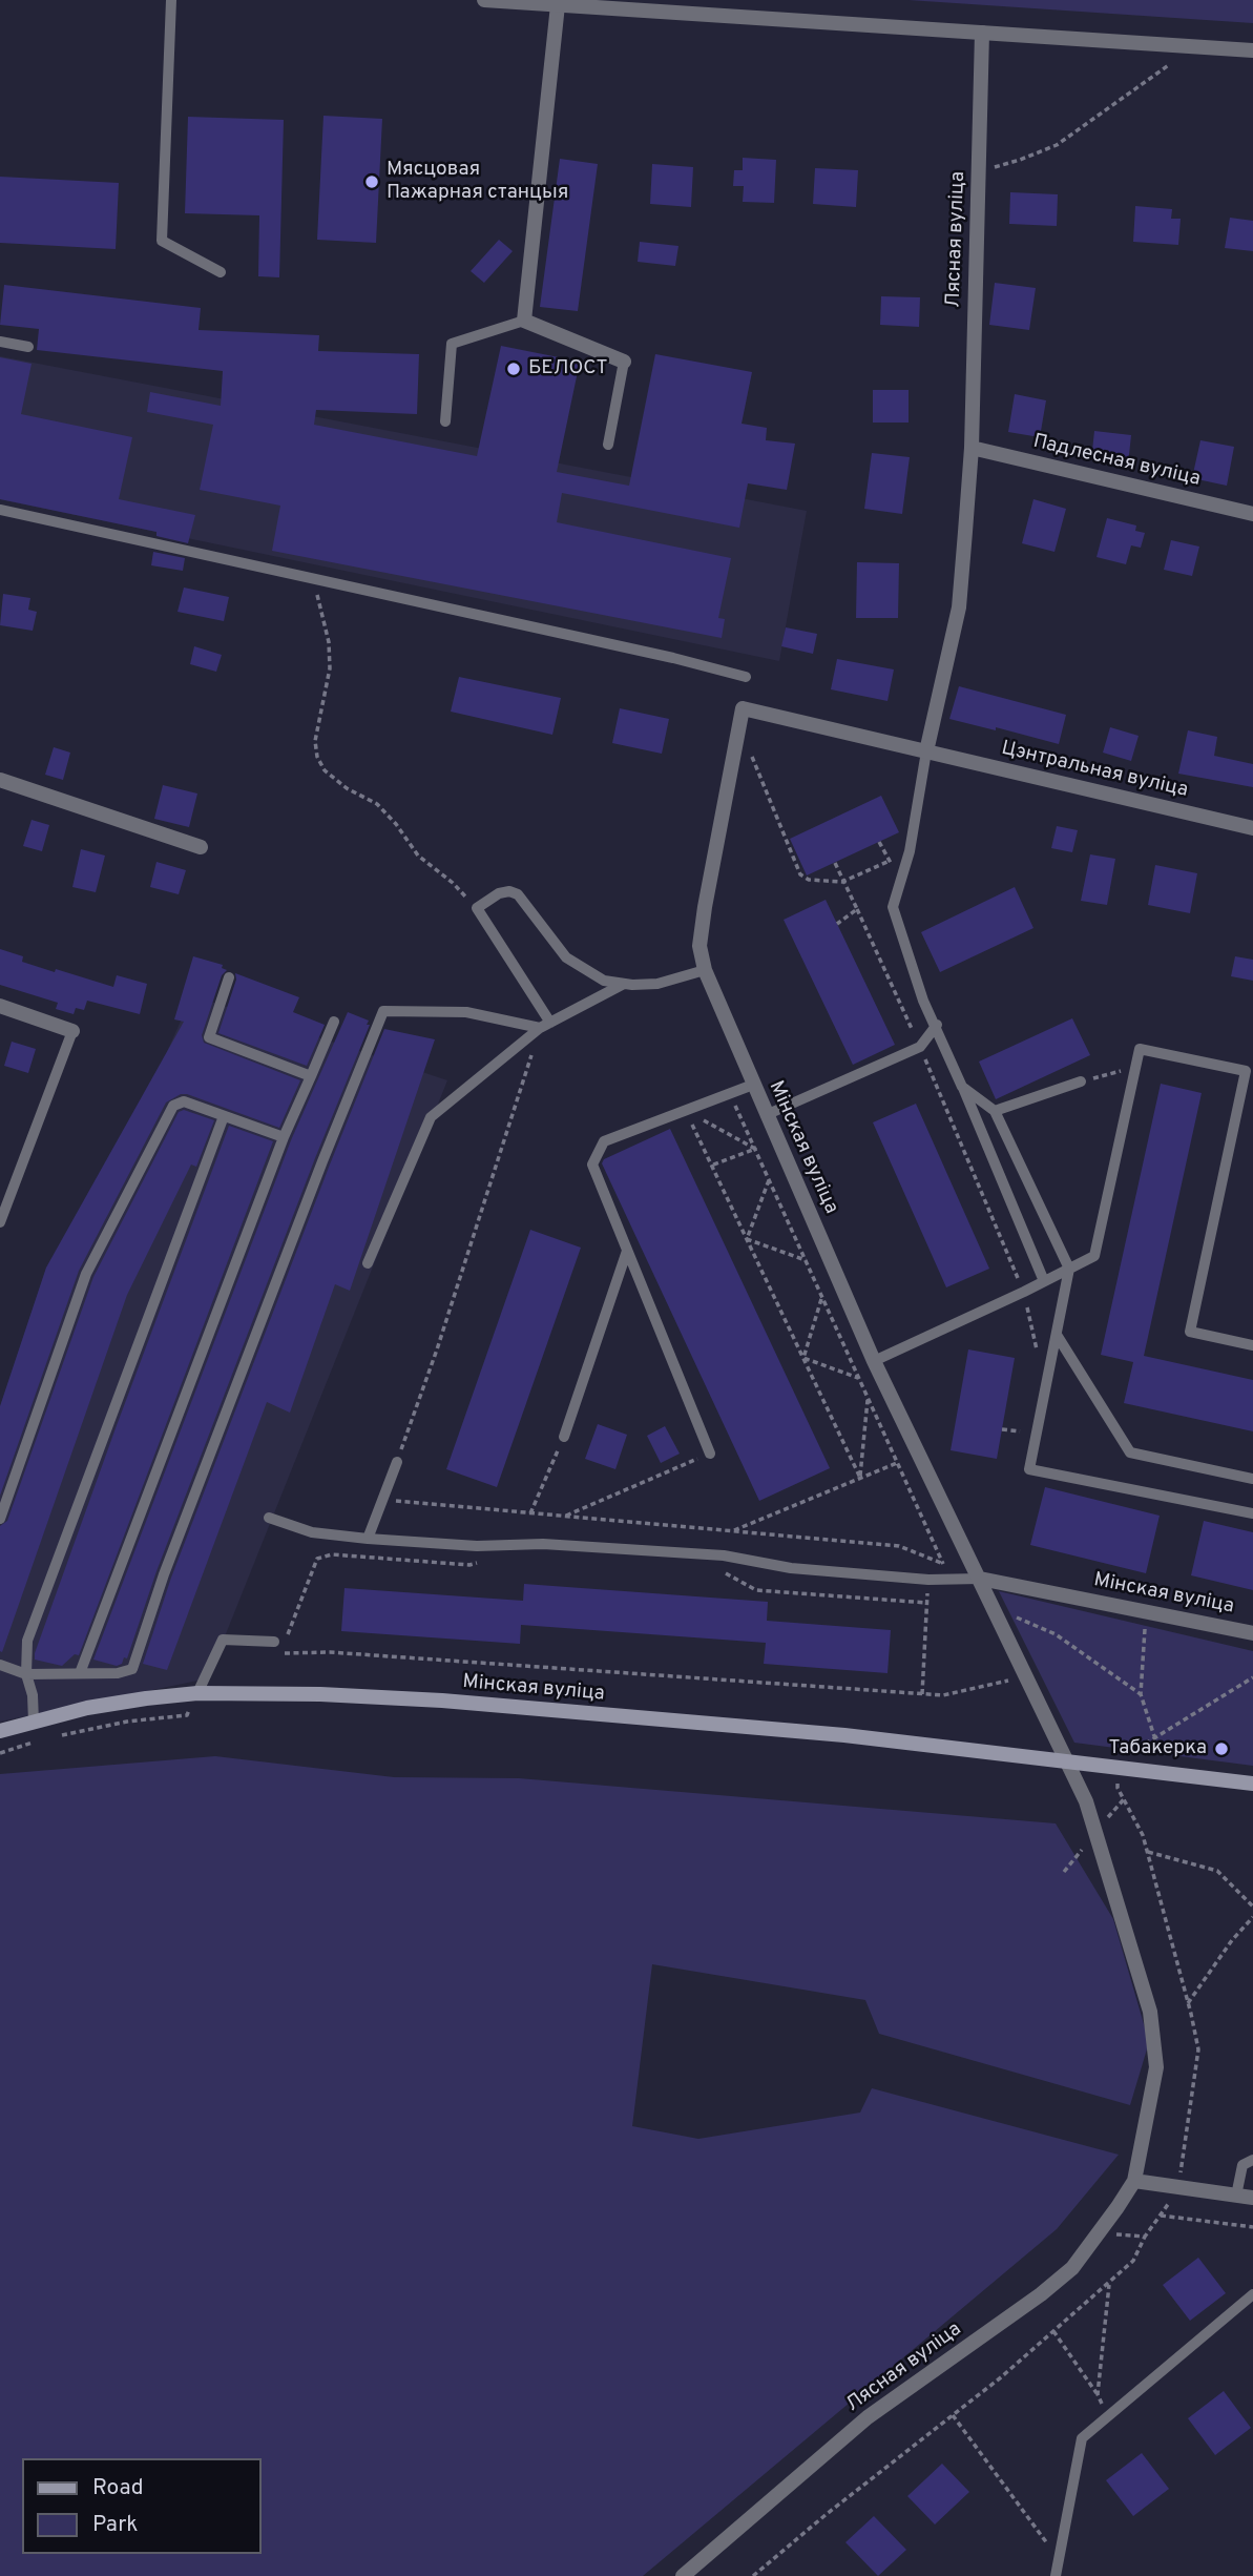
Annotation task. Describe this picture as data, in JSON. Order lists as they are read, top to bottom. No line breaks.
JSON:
{"streets":{"main road":["Мінская вуліца"],"street":["Лясная вуліца","Падлесная вуліца","Цэнтральная вуліца"]},"crossings":[["Лясная вуліца","Падлесная вуліца"],["Цэнтральная вуліца","Мінская вуліца"]],"places":["Мясцовая Пажарная станцыя","БЕЛОСТ","Табакерка"],"legend":["Road","Park"]}
